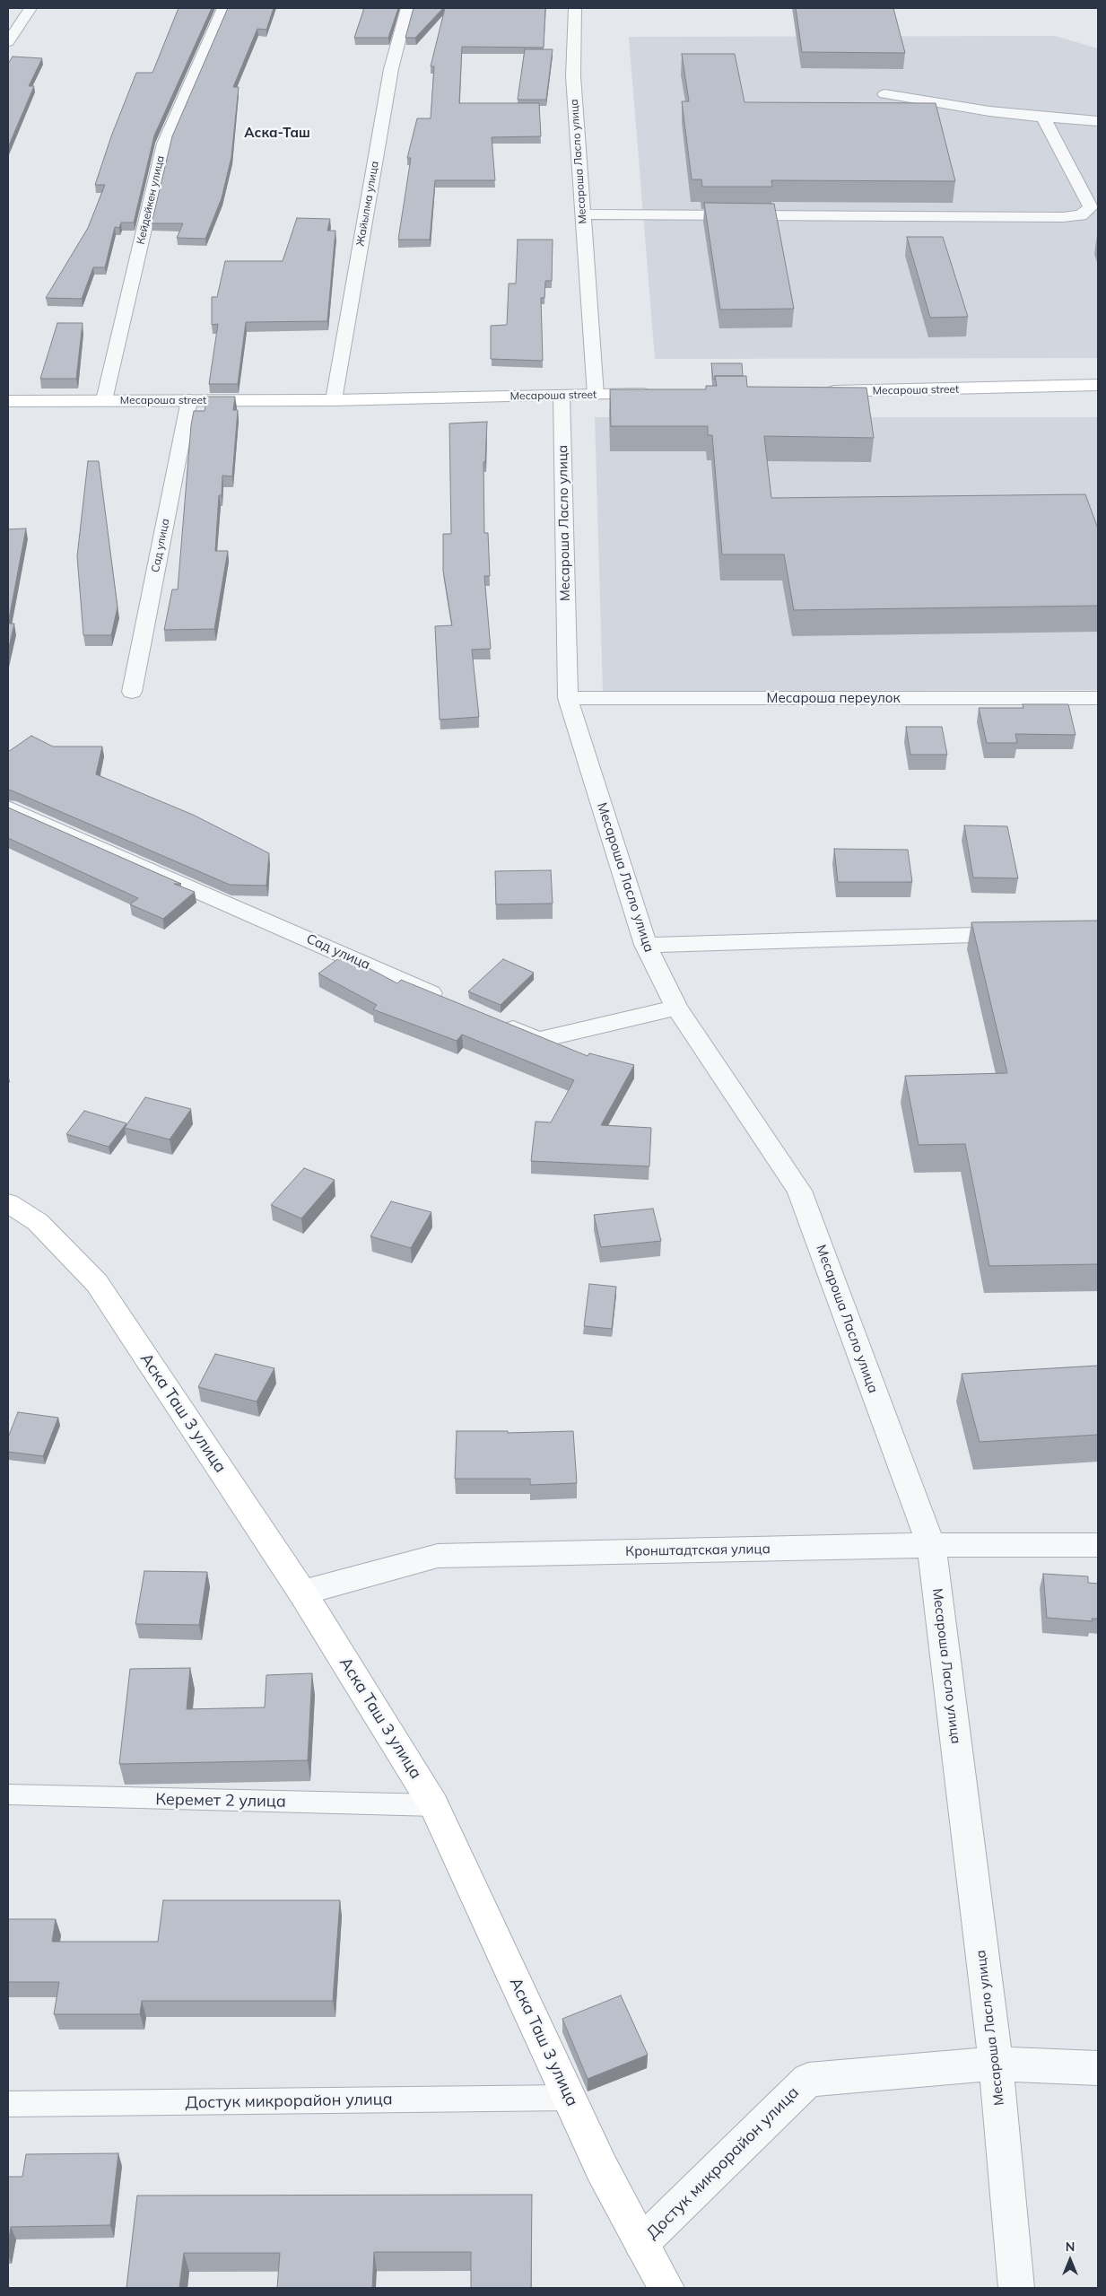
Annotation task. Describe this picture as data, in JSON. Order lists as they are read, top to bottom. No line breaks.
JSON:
{"streets":{"street":["Месароша Ласло улица","Кейдейкен улица","Жайылма улица","Месароша street","Сад улица","Месароша переулок","Аска Таш 3 улица","Кронштадтская улица","Достук микрорайон улица"],"lane":["Керемет 2 улица"]},"crossings":[["Месароша Ласло улица","Месароша street"],["Месароша Ласло улица","Месароша переулок"],["Месароша Ласло улица","Кронштадтская улица"],["Месароша Ласло улица","Достук микрорайон улица"],["Кейдейкен улица","Месароша street"],["Жайылма улица","Месароша street"],["Месароша street","Сад улица"],["Аска Таш 3 улица","Кронштадтская улица"],["Аска Таш 3 улица","Керемет 2 улица"],["Аска Таш 3 улица","Достук микрорайон улица"]],"districts":["Аска-Таш"],"north":"top"}
